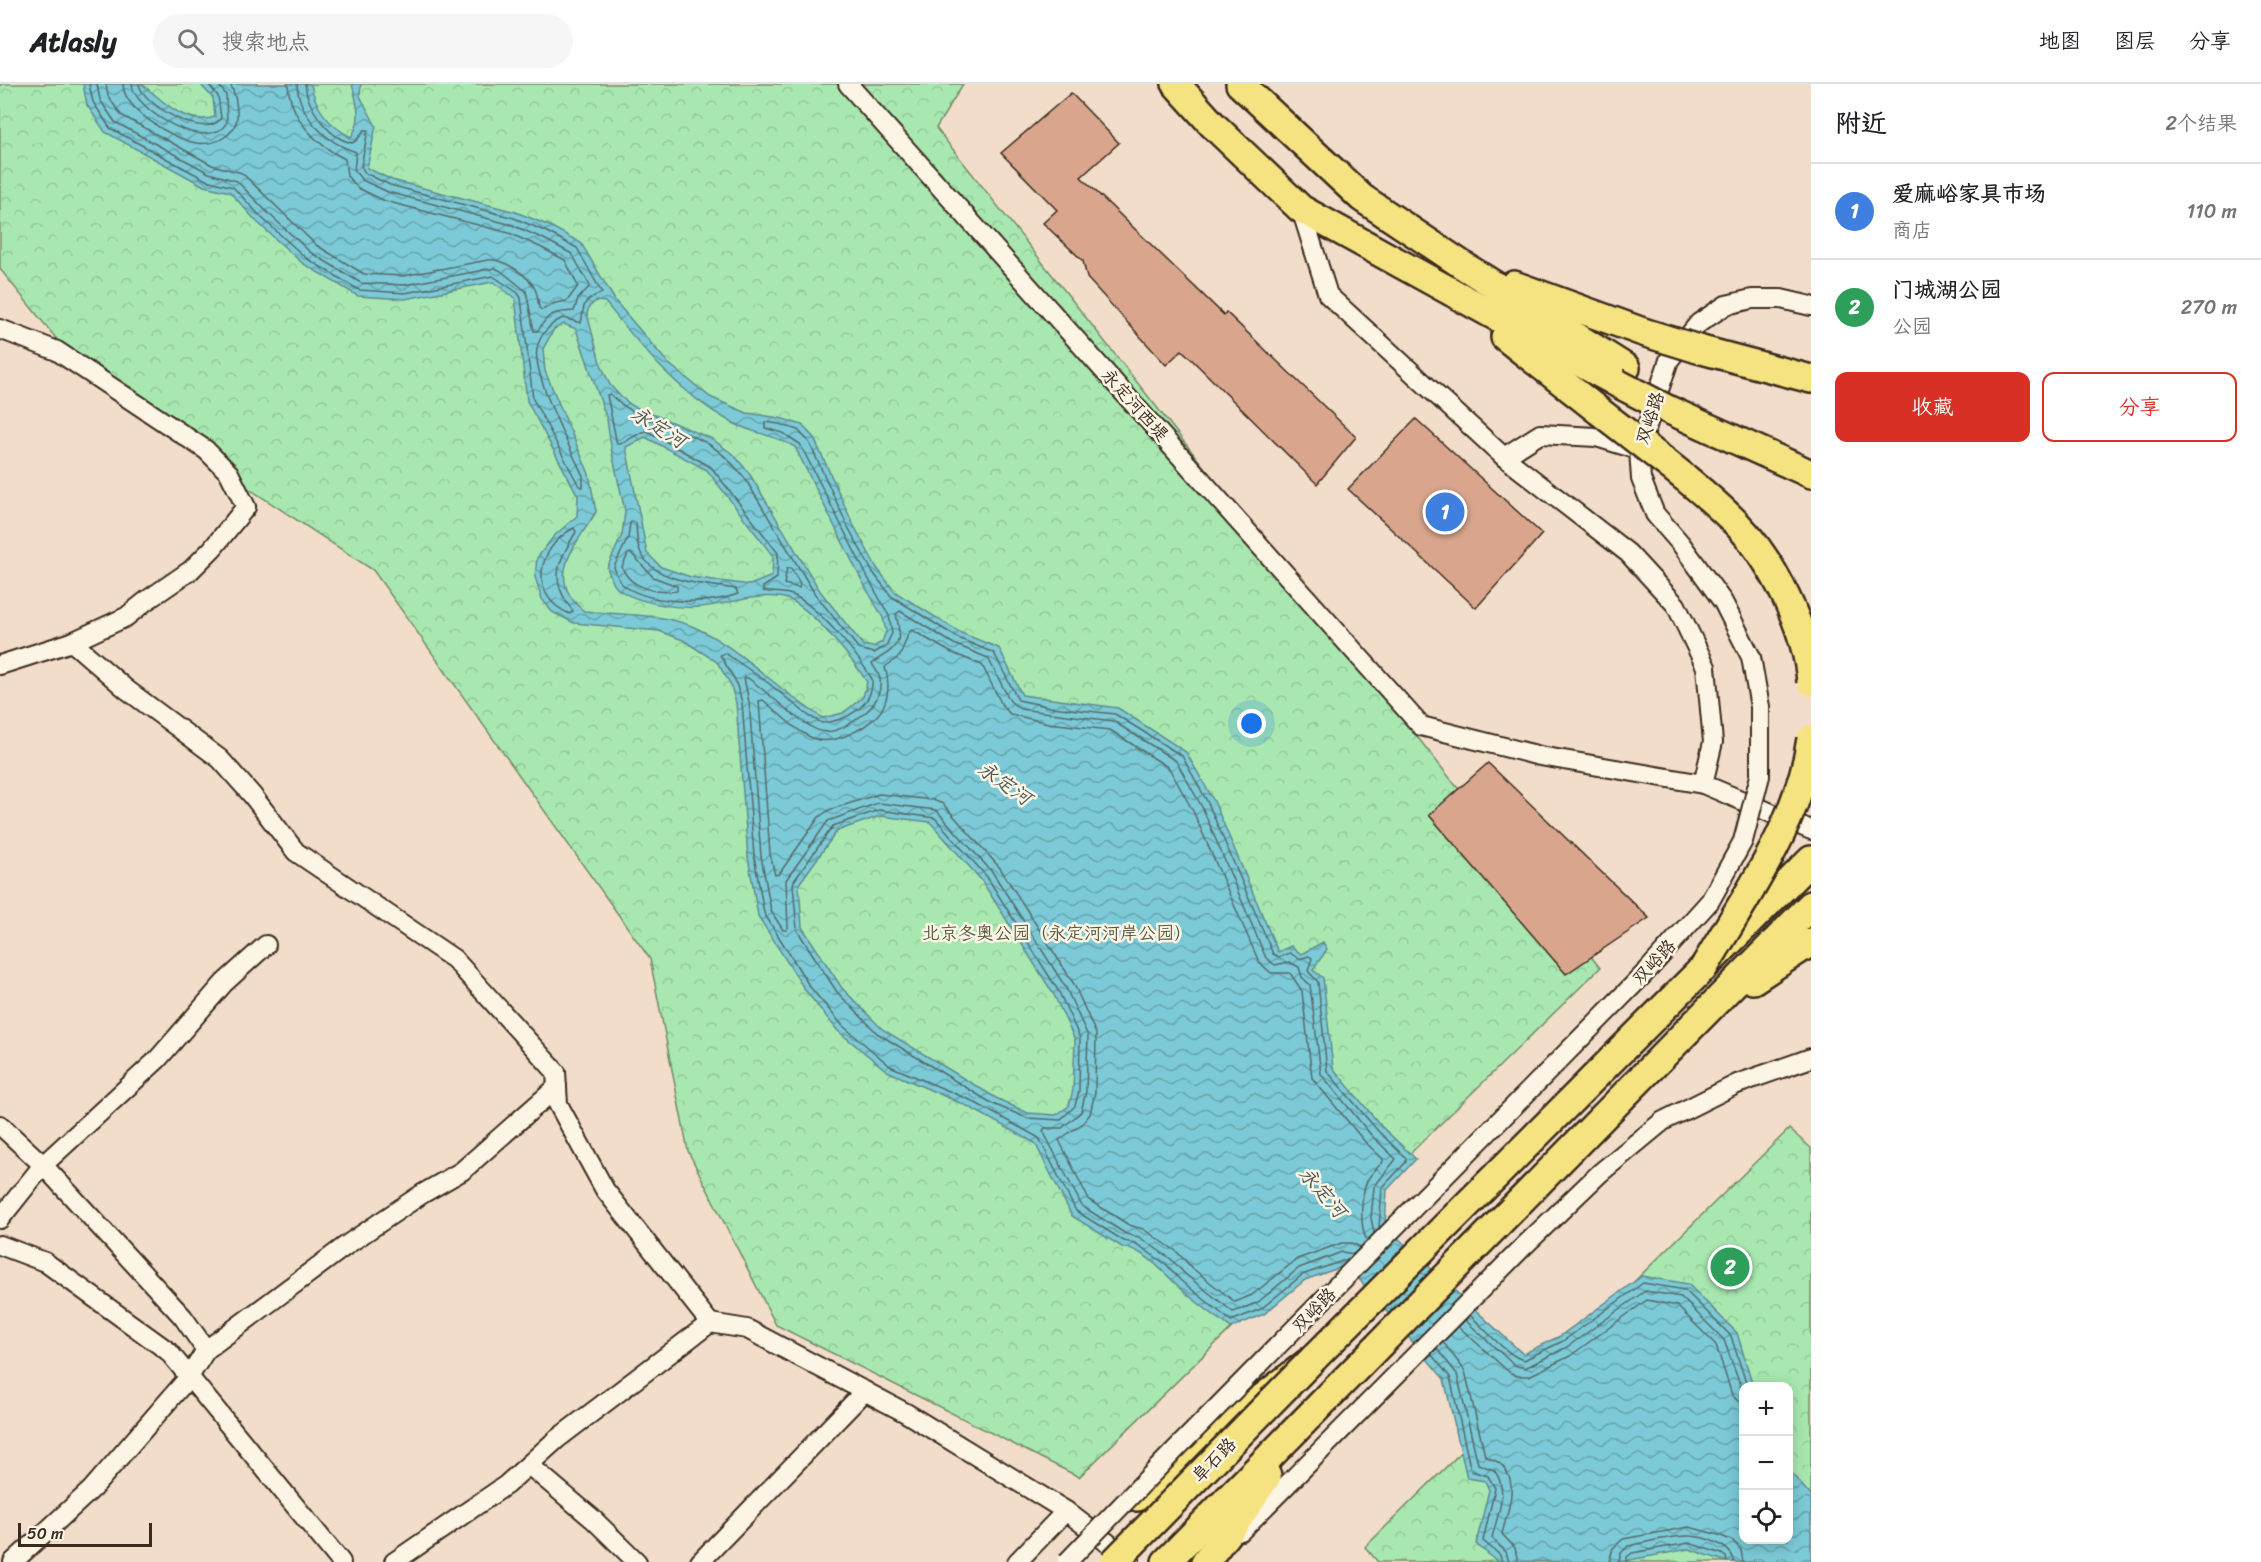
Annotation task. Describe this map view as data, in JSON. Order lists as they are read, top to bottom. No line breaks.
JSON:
{"streets":{"highway":["双峪路","阜石路"],"street":["永定河西堤"]},"crossings":[["双峪路","阜石路"]],"water":["永定河"],"parks":["北京冬奥公园（永定河河岸公园）"],"scale_bar":"50 m","page":{"header":"Atlasly","search":"搜索地点","nav":["地图","图层","分享"],"heading":["附近","2个结果"],"list":[{"mark":"1","name":"爱麻峪家具市场","note":"商店","value":"110 m"},{"mark":"2","name":"门城湖公园","note":"公园","value":"270 m"}],"buttons":["收藏","分享"],"pins":["1","2"],"map_buttons":["+","−"],"scale":"50 m"}}
